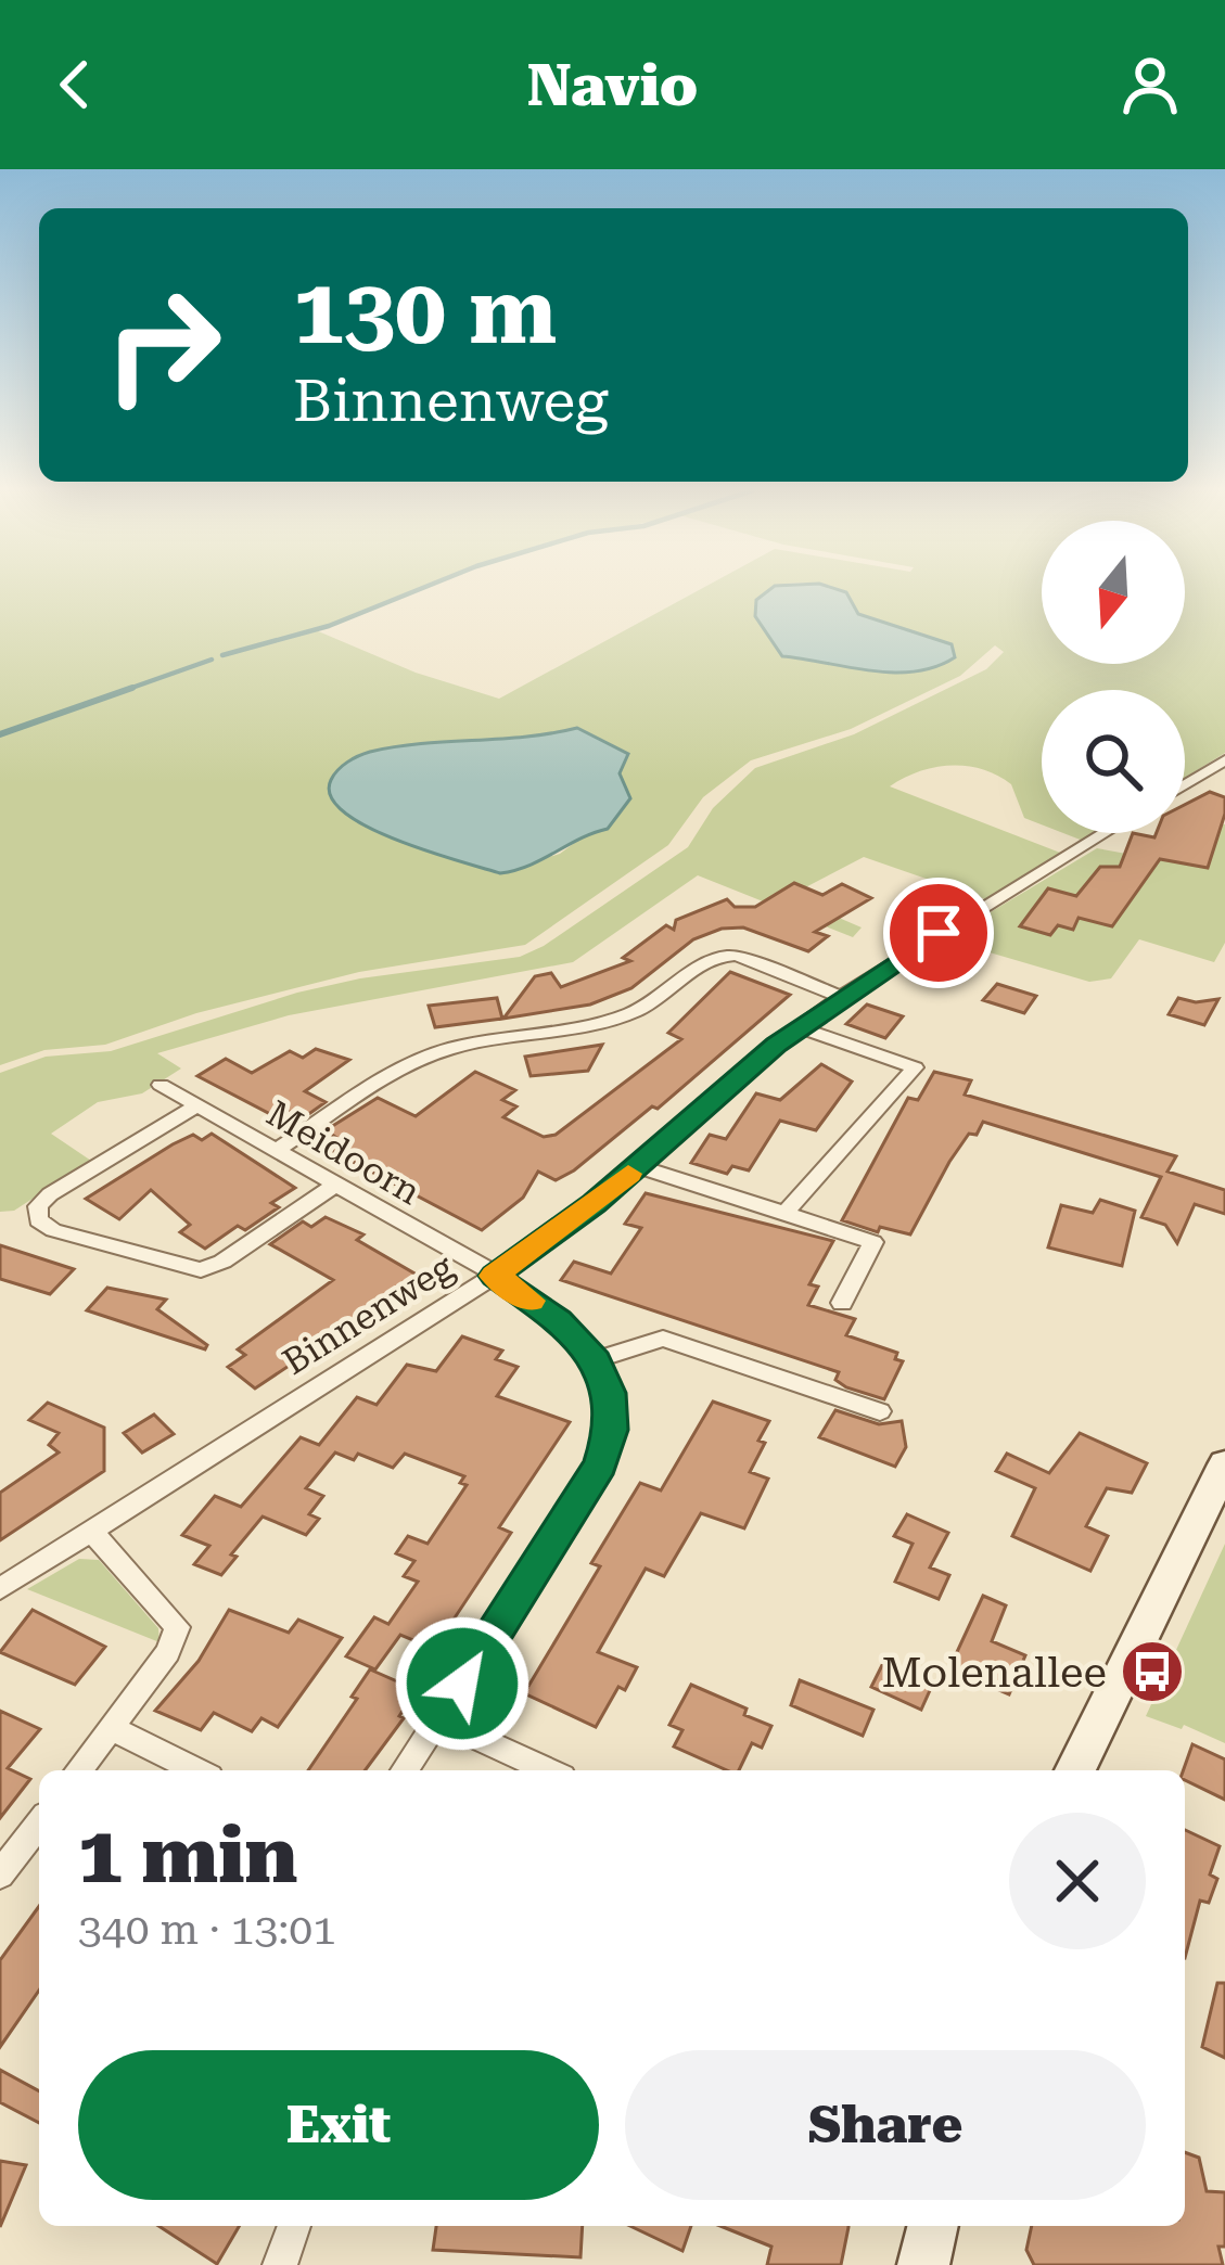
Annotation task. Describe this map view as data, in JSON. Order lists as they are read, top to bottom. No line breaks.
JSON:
{"streets":{"street":["Meidoorn","Binnenweg"]},"crossings":[["Meidoorn","Binnenweg"]],"places":{"bus stop":["Molenallee"]},"north":"bottom","page":{"header":"Navio","turn":["130 m","Binnenweg"],"heading":["1 min","340 m · 13:01"],"buttons":["Exit","Share"]}}
